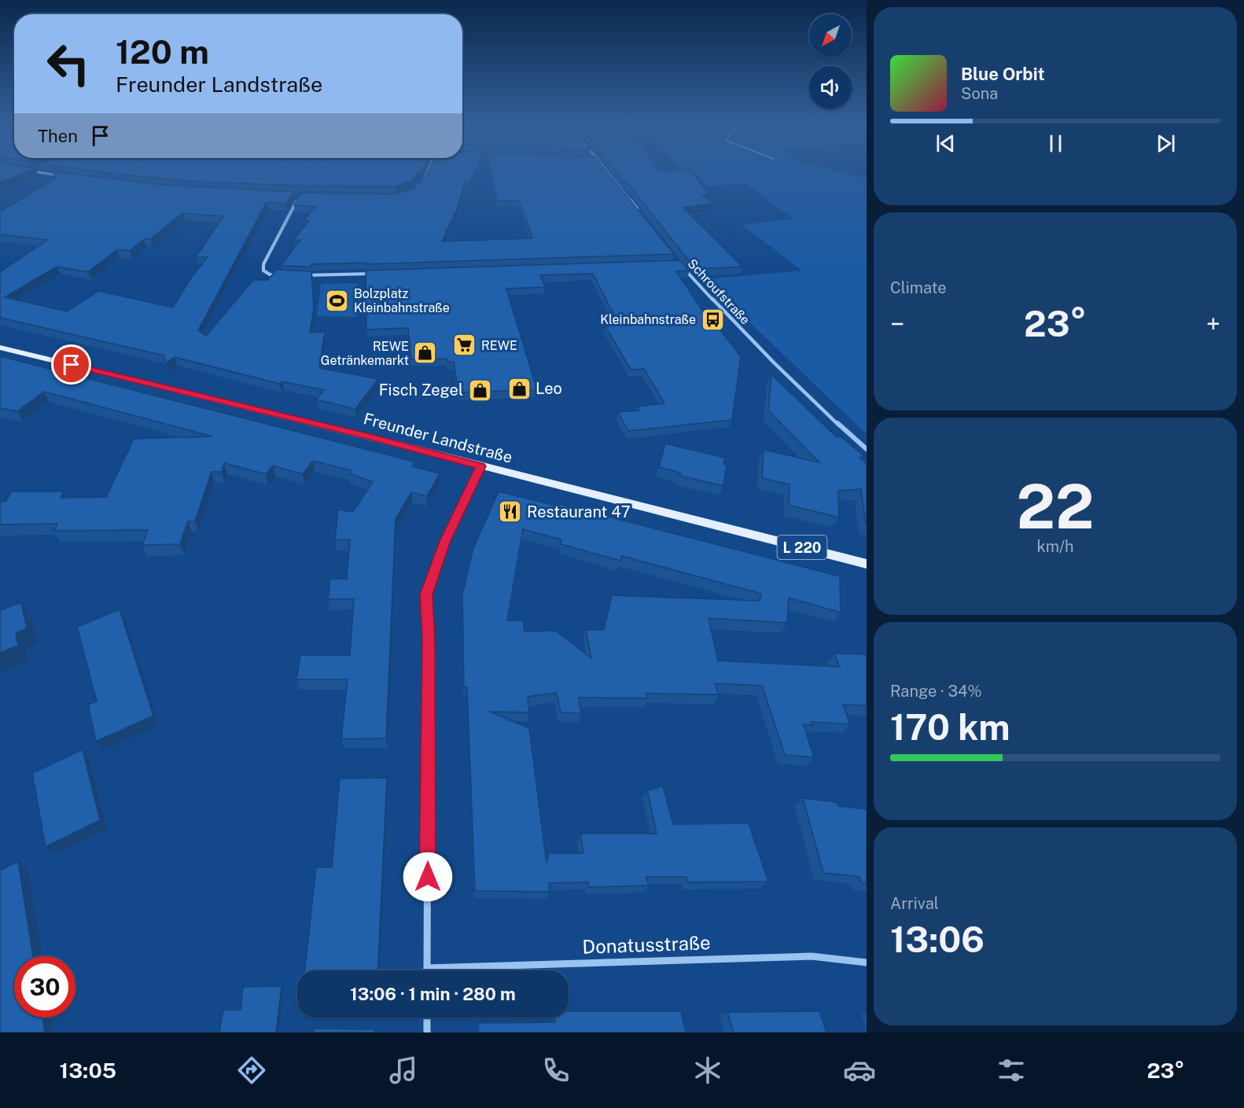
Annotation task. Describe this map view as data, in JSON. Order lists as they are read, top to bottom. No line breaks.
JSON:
{"streets":{"main road":["Freunder Landstraße","L 220"],"street":["Schroufstraße","Donatusstraße"]},"places":{"sports":["Bolzplatz Kleinbahnstraße"],"bus stop":["Kleinbahnstraße"],"supermarket":["REWE"],"shop":["REWE Getränkemarkt","Leo","Fisch Zegel"],"restaurant":["Restaurant 47"]},"north":"bottom left","page":{"turn":["120 m","Freunder Landstraße"],"song":["Blue Orbit","Sona"],"then":"Then","tile":["Climate",["22","km/h"],["Range · 34%","170 km"],["Arrival","13:06"]],"heat":["−","23°","+"],"limit":"30","trip":"13:06 · 1 min · 280 m","tabs":["13:05","23°"]}}
